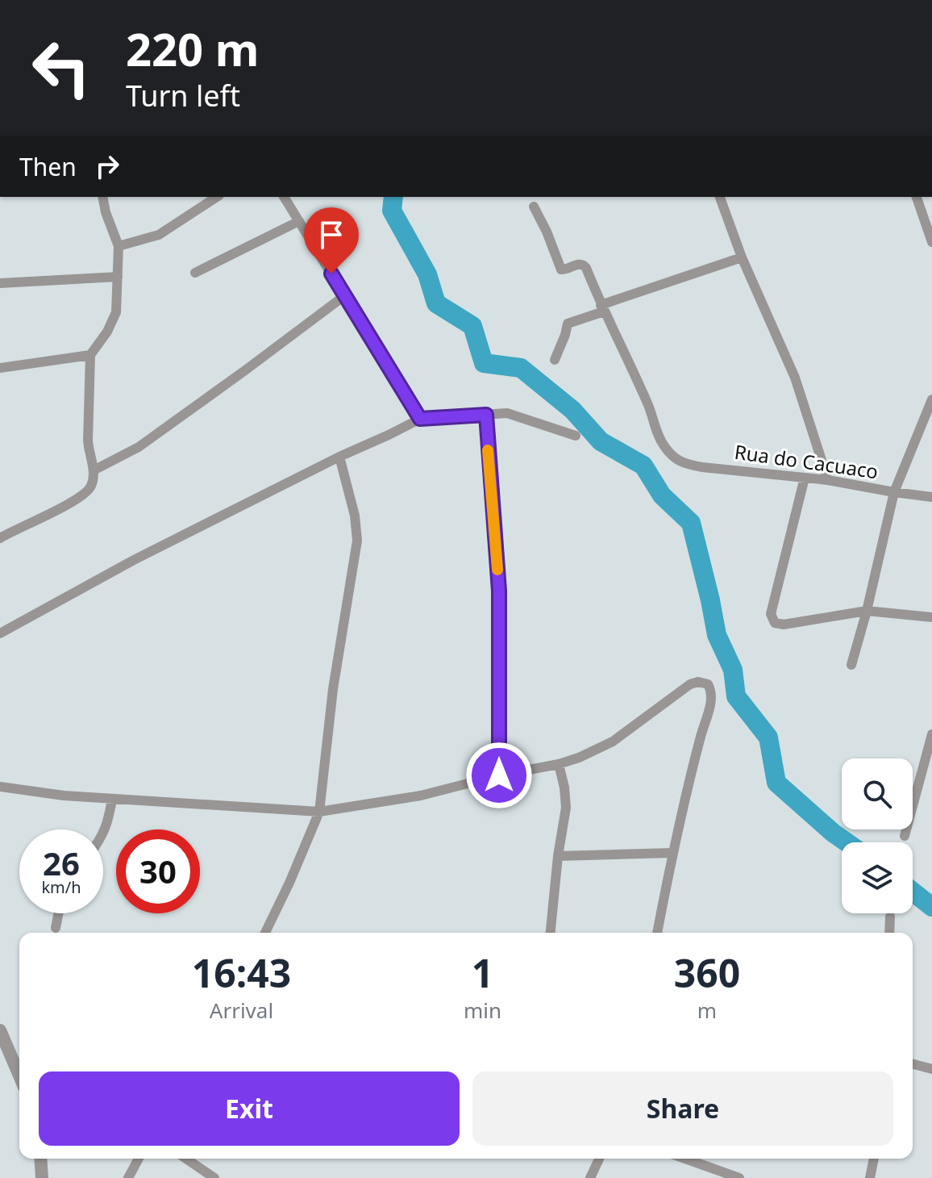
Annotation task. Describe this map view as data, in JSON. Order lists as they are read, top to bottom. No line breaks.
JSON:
{"streets":{"street":["Rua do Cacuaco"]},"page":{"turn":["220 m","Turn left"],"then":"Then","speed":"26 km/h","limit":"30","eta":["16:43","Arrival","1","min","360","m"],"buttons":["Exit","Share"]}}
